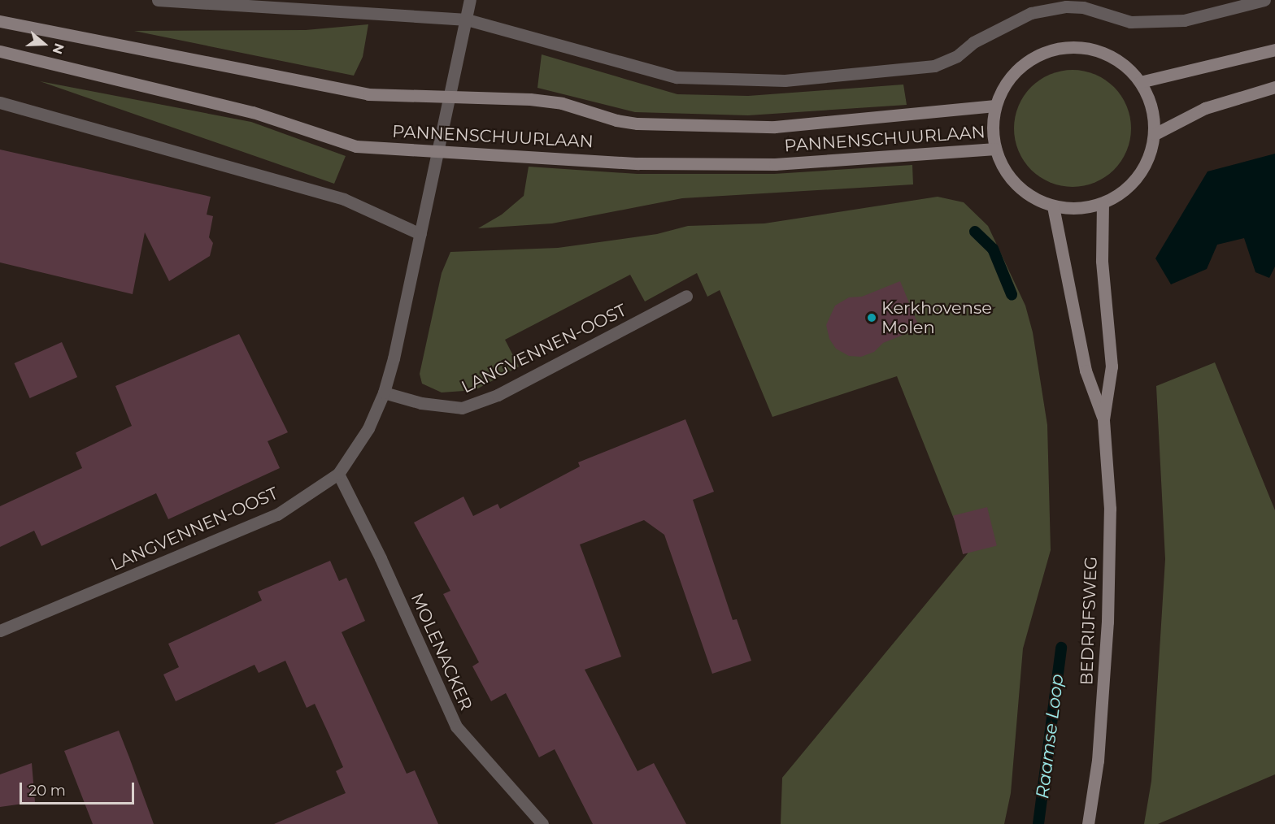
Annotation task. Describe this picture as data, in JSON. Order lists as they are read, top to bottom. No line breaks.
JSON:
{"streets":{"main road":["PANNENSCHUURLAAN","BEDRIJFSWEG"],"street":["LANGVENNEN-OOST","MOLENACKER"]},"crossings":[["PANNENSCHUURLAAN","LANGVENNEN-OOST"],["PANNENSCHUURLAAN","BEDRIJFSWEG"],["LANGVENNEN-OOST","MOLENACKER"]],"water":["Raamse Loop"],"places":["Kerkhovense Molen"],"scale_bar":"20 m","north":"right"}
